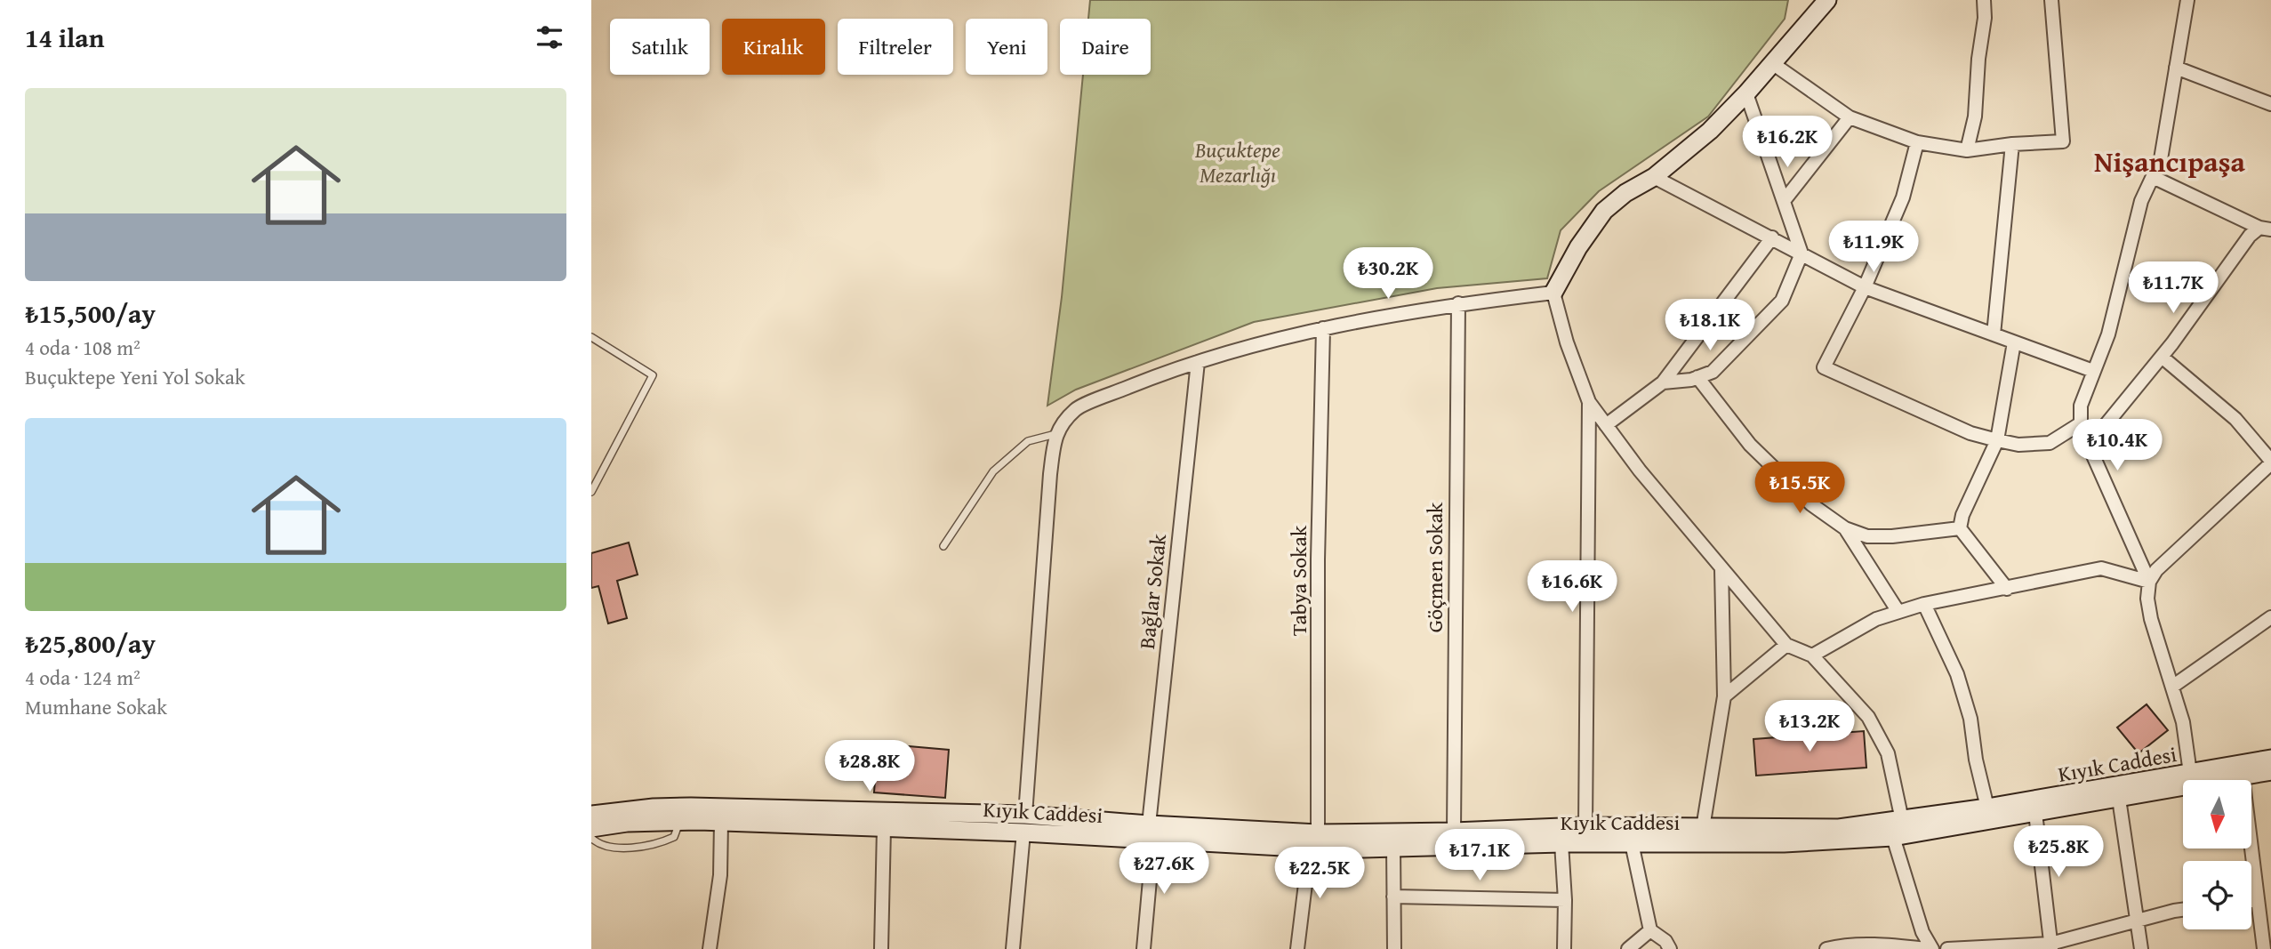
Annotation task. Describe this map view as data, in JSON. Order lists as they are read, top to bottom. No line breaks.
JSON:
{"streets":{"main road":["Kıyık Caddesi"],"street":["Göçmen Sokak","Tabya Sokak","Bağlar Sokak"]},"crossings":[["Göçmen Sokak","Kıyık Caddesi"],["Tabya Sokak","Kıyık Caddesi"],["Bağlar Sokak","Kıyık Caddesi"]],"districts":["Nişancıpaşa"],"parks":["Buçuktepe Mezarlığı"],"north":"bottom","page":{"heading":"14 ilan","chip":["Satılık","Kiralık","Filtreler","Yeni","Daire"],"list":[{"name":"₺15,500/ay","note":"4 oda · 108 m² · Buçuktepe Yeni Yol Sokak"},{"name":"₺25,800/ay","note":"4 oda · 124 m² · Mumhane Sokak"}],"price":["₺16.2K","₺11.9K","₺30.2K","₺11.7K","₺18.1K","₺10.4K","₺15.5K","₺16.6K","₺13.2K","₺28.8K","₺25.8K","₺17.1K","₺27.6K","₺22.5K"]}}
